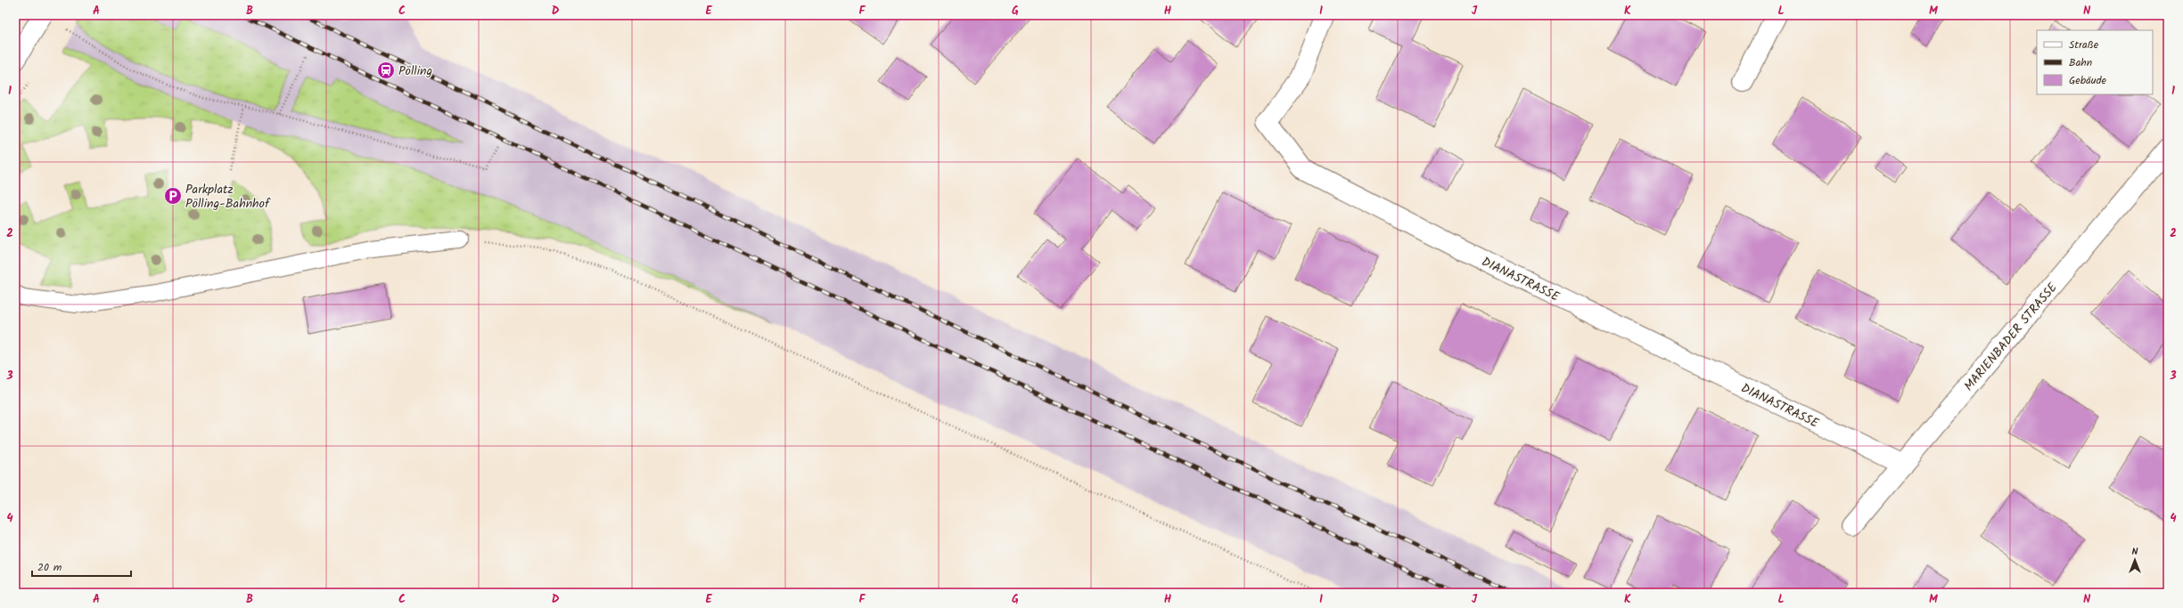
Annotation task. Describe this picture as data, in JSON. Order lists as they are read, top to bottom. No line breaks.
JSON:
{"streets":{"street":["DIANASTRASSE","MARIENBADER STRASSE"]},"crossings":[["DIANASTRASSE","MARIENBADER STRASSE"]],"places":{"station":["Pölling"],"parking":["Parkplatz Pölling-Bahnhof"]},"legend":["Straße","Bahn","Gebäude"],"scale_bar":"20 m","north":"top","grid":{"columns":["A","B","C","D","E","F","G","H","I","J","K","L","M","N"],"rows":["1","2","3","4"]}}
